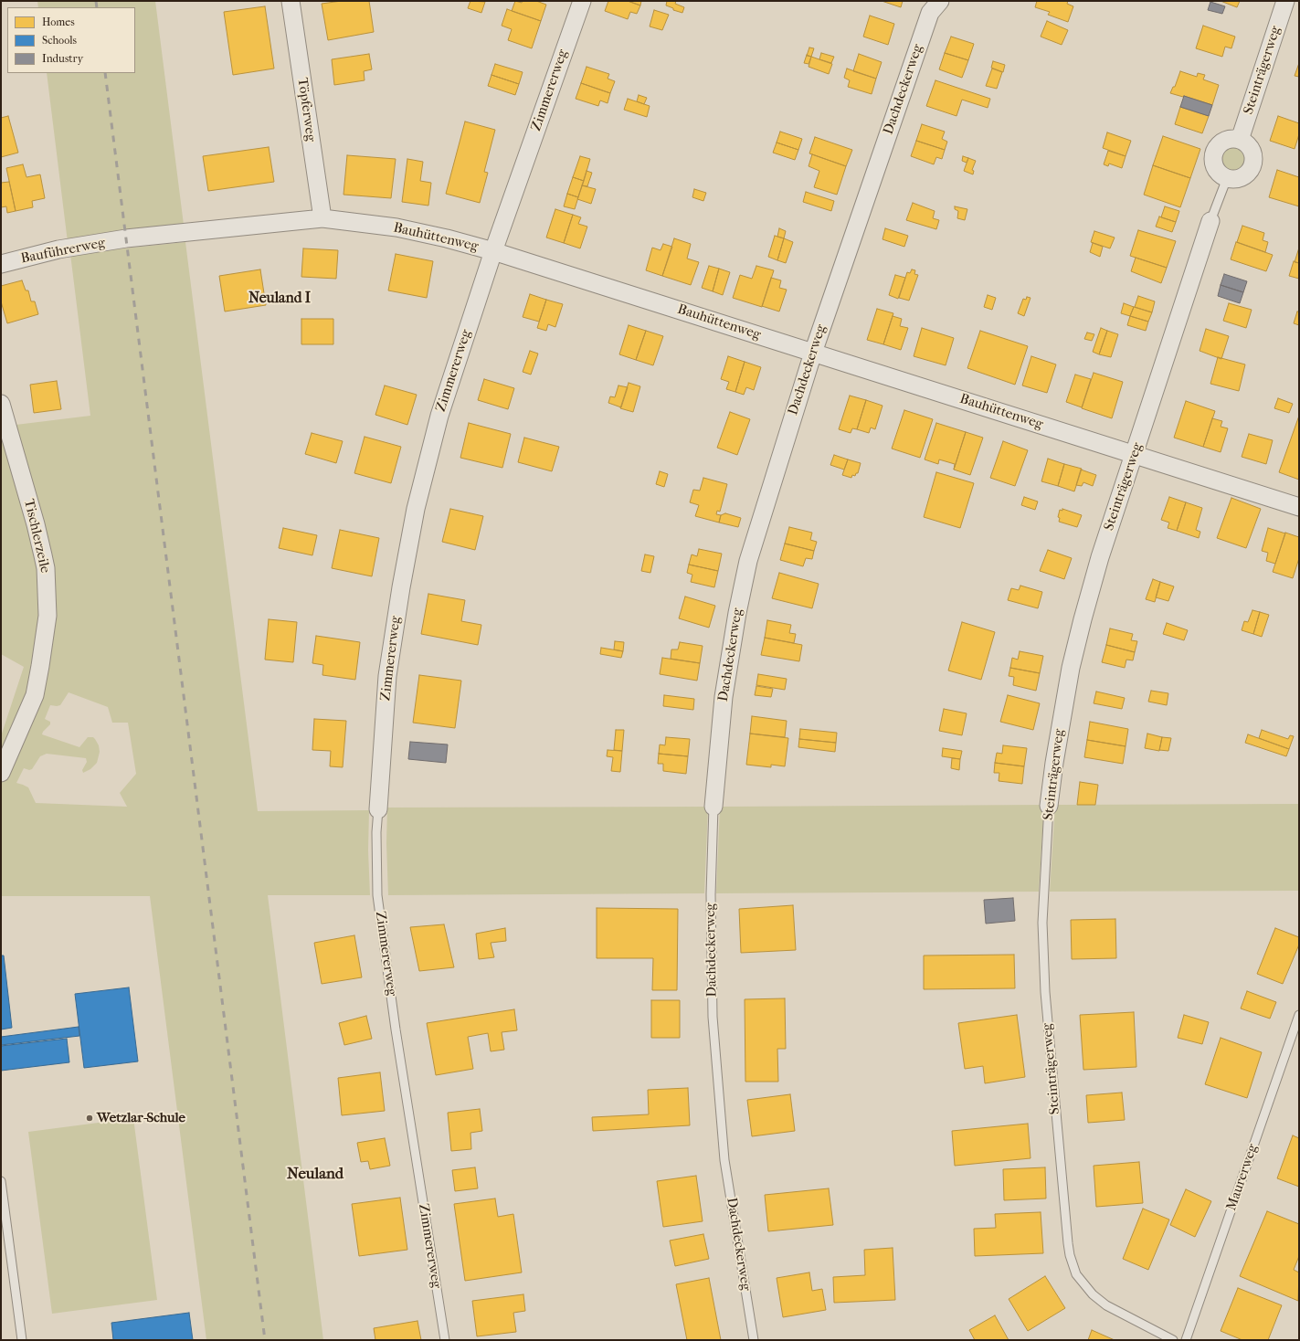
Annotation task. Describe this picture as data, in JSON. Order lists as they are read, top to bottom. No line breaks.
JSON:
{"streets":{"street":["Steinträgerweg","Dachdeckerweg","Zimmererweg","Töpferweg","Bauhüttenweg","Bauführerweg","Tischlerzeile"],"lane":["Maurerweg"]},"crossings":[["Steinträgerweg","Bauhüttenweg"],["Dachdeckerweg","Bauhüttenweg"],["Zimmererweg","Bauhüttenweg"],["Töpferweg","Bauhüttenweg"],["Bauhüttenweg","Bauführerweg"]],"districts":["Neuland I","Neuland"],"places":["Wetzlar-Schule"],"legend":["Homes","Schools","Industry"]}
